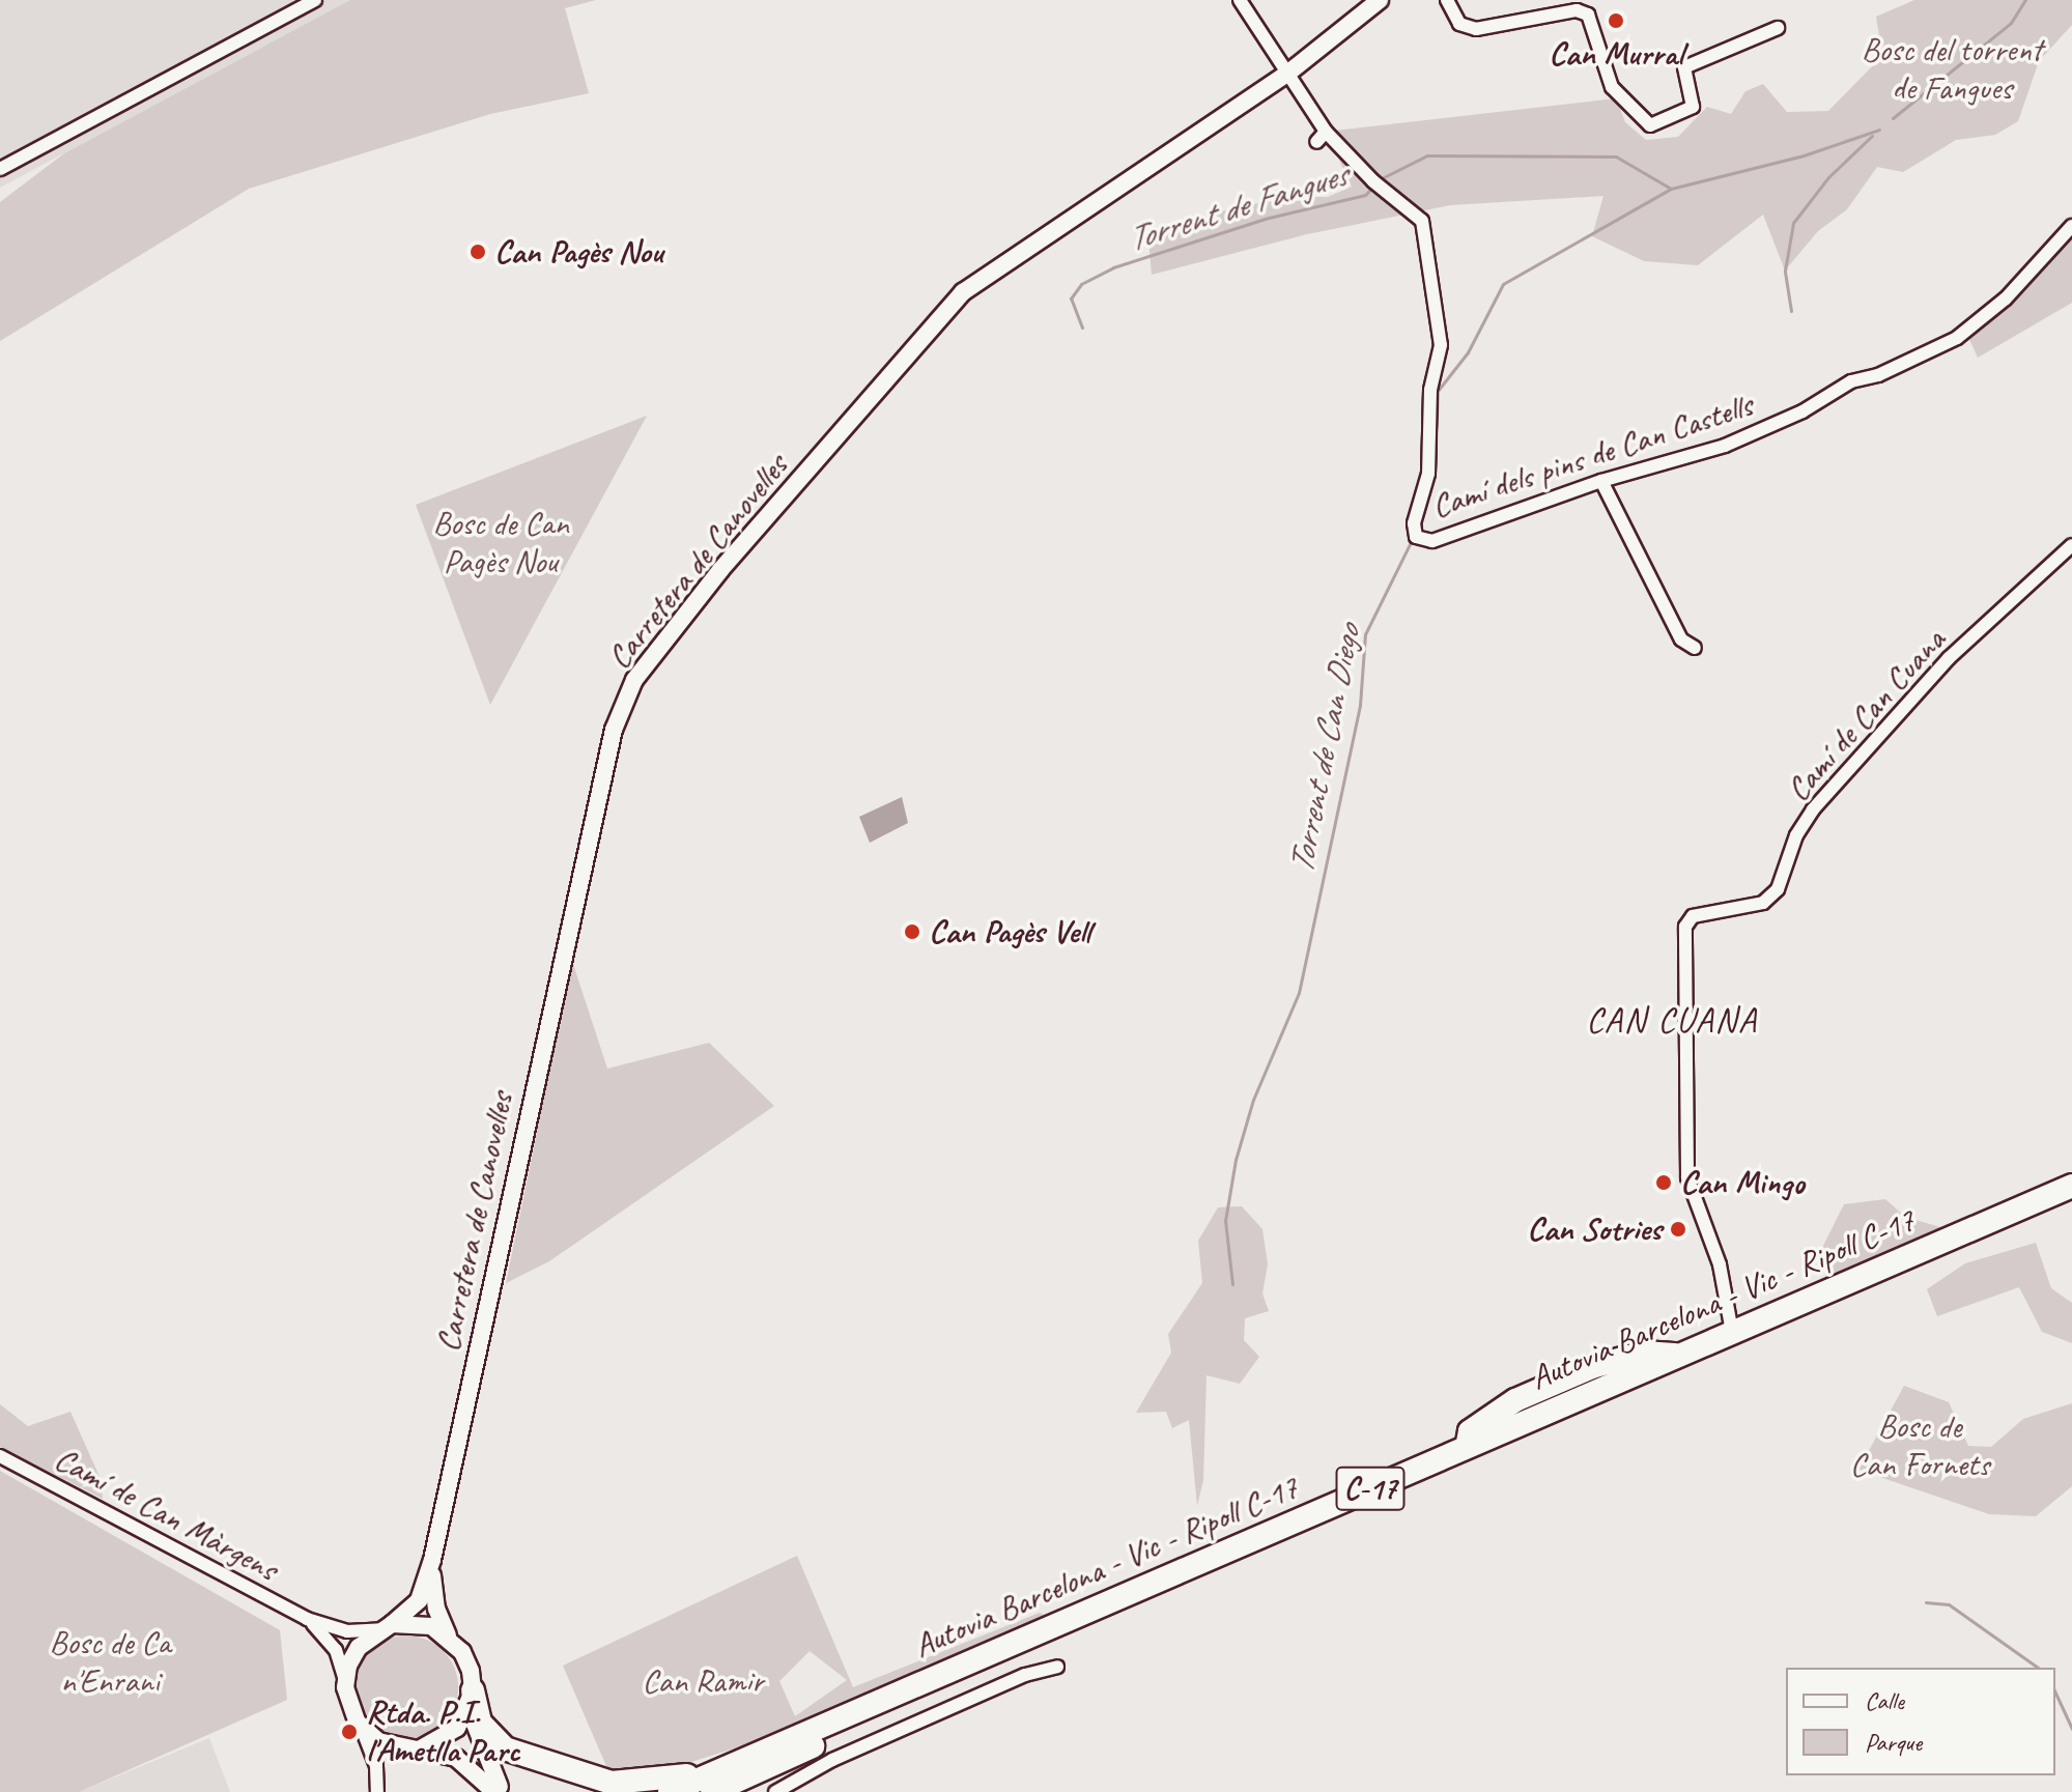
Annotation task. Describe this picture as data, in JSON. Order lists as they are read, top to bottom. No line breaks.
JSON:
{"streets":{"highway":["Autovia Barcelona - Vic - Ripoll C-17","C-17"],"street":["Camí dels pins de Can Castells","Carretera de Canovelles","Camí de Can Cuana","Camí de Can Màrgens"]},"crossings":[["Camí dels pins de Can Castells","Carretera de Canovelles"],["Carretera de Canovelles","Camí de Can Màrgens"],["Camí de Can Cuana","Autovia Barcelona - Vic - Ripoll C-17"]],"districts":["CAN CUANA"],"water":["Torrent de Fangues","Torrent de Can Diego"],"parks":["Bosc del torrent de Fangues","Bosc de Can Pagès Nou","Bosc de Can Fornets","Bosc de Ca n'Enrani","Can Ramir"],"places":["Can Murral","Can Pagès Nou","Can Pagès Vell","Can Mingo","Can Sotries","Rtda. P.I. l'Ametlla Parc"],"legend":["Calle","Parque"]}
